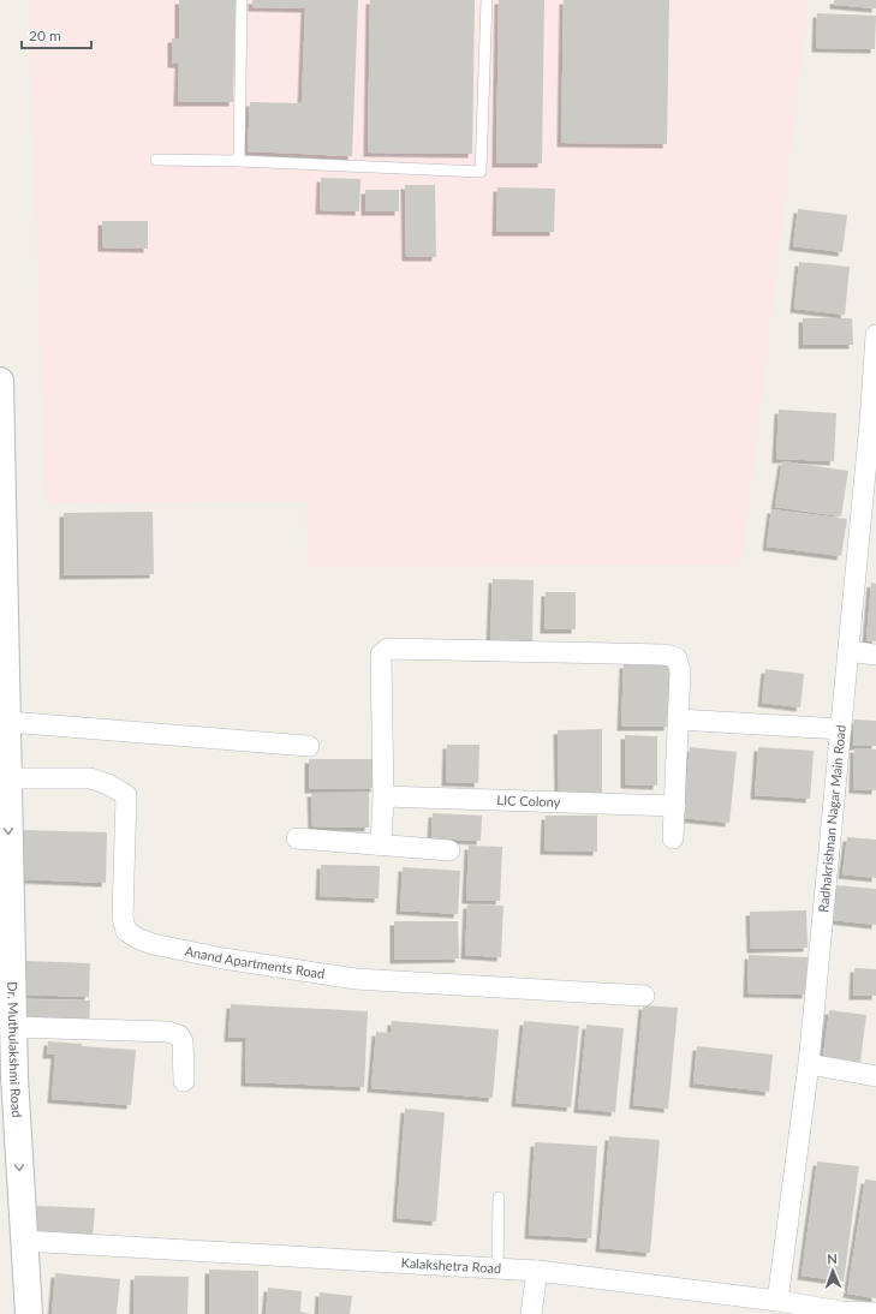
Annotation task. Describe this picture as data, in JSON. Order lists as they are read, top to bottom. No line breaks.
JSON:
{"streets":{"main road":["Dr. Muthulakshmi Road"],"street":["LIC Colony","Radhakrishnan Nagar Main Road","Anand Apartments Road","Kalakshetra Road"]},"crossings":[["Radhakrishnan Nagar Main Road","Kalakshetra Road"],["Anand Apartments Road","Dr. Muthulakshmi Road"],["Dr. Muthulakshmi Road","Kalakshetra Road"]],"one_way":["Dr. Muthulakshmi Road"],"scale_bar":"20 m","north":"top"}
